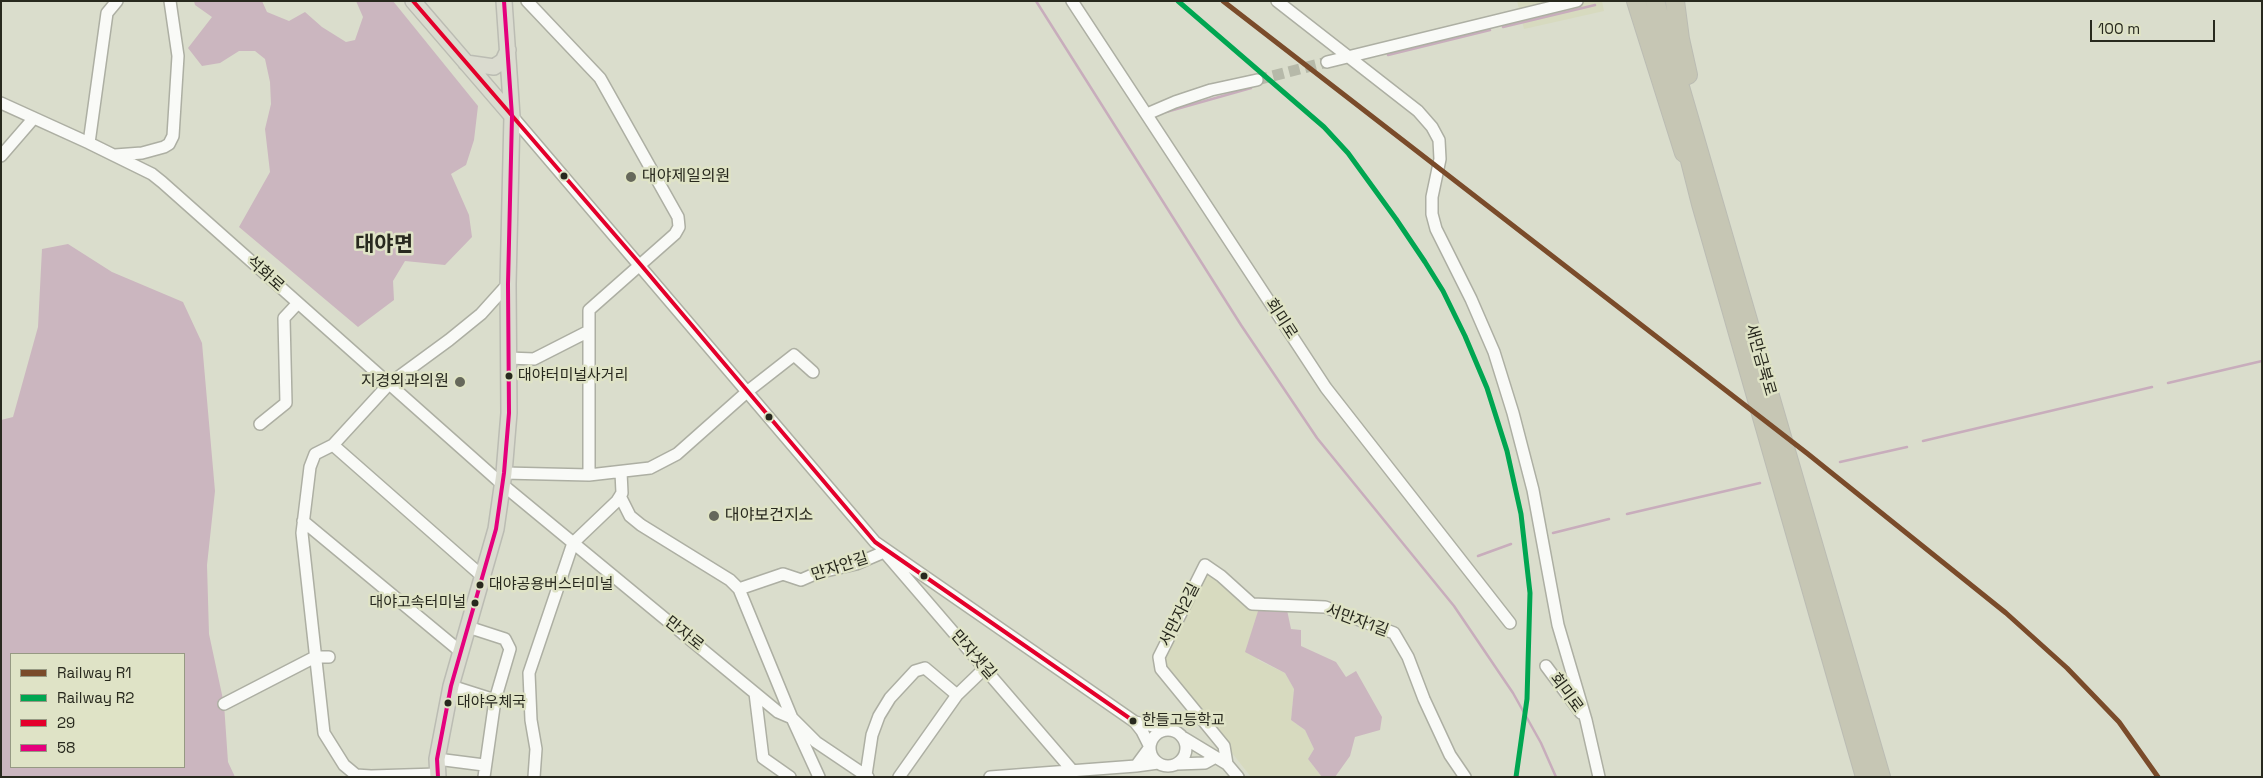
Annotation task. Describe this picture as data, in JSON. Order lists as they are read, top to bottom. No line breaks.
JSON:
{"streets":{"highway":["새만금북로"],"street":["석화로","회미로","만자안길","서만자2길","서만자1길","만자로","만자샛길"]},"crossings":[["석화로","만자로"],["만자안길","만자샛길"],["서만자2길","서만자1길"]],"districts":["대야면"],"places":["대야제일의원","대야터미널사거리","지경외과의원","대야보건지소","대야공용버스터미널","대야고속터미널","대야우체국","한들고등학교"],"lines":["rail line R1","rail line R2","transit line 29","transit line 58"],"legend":["Railway R1","Railway R2","29","58"],"scale_bar":"100 m"}
